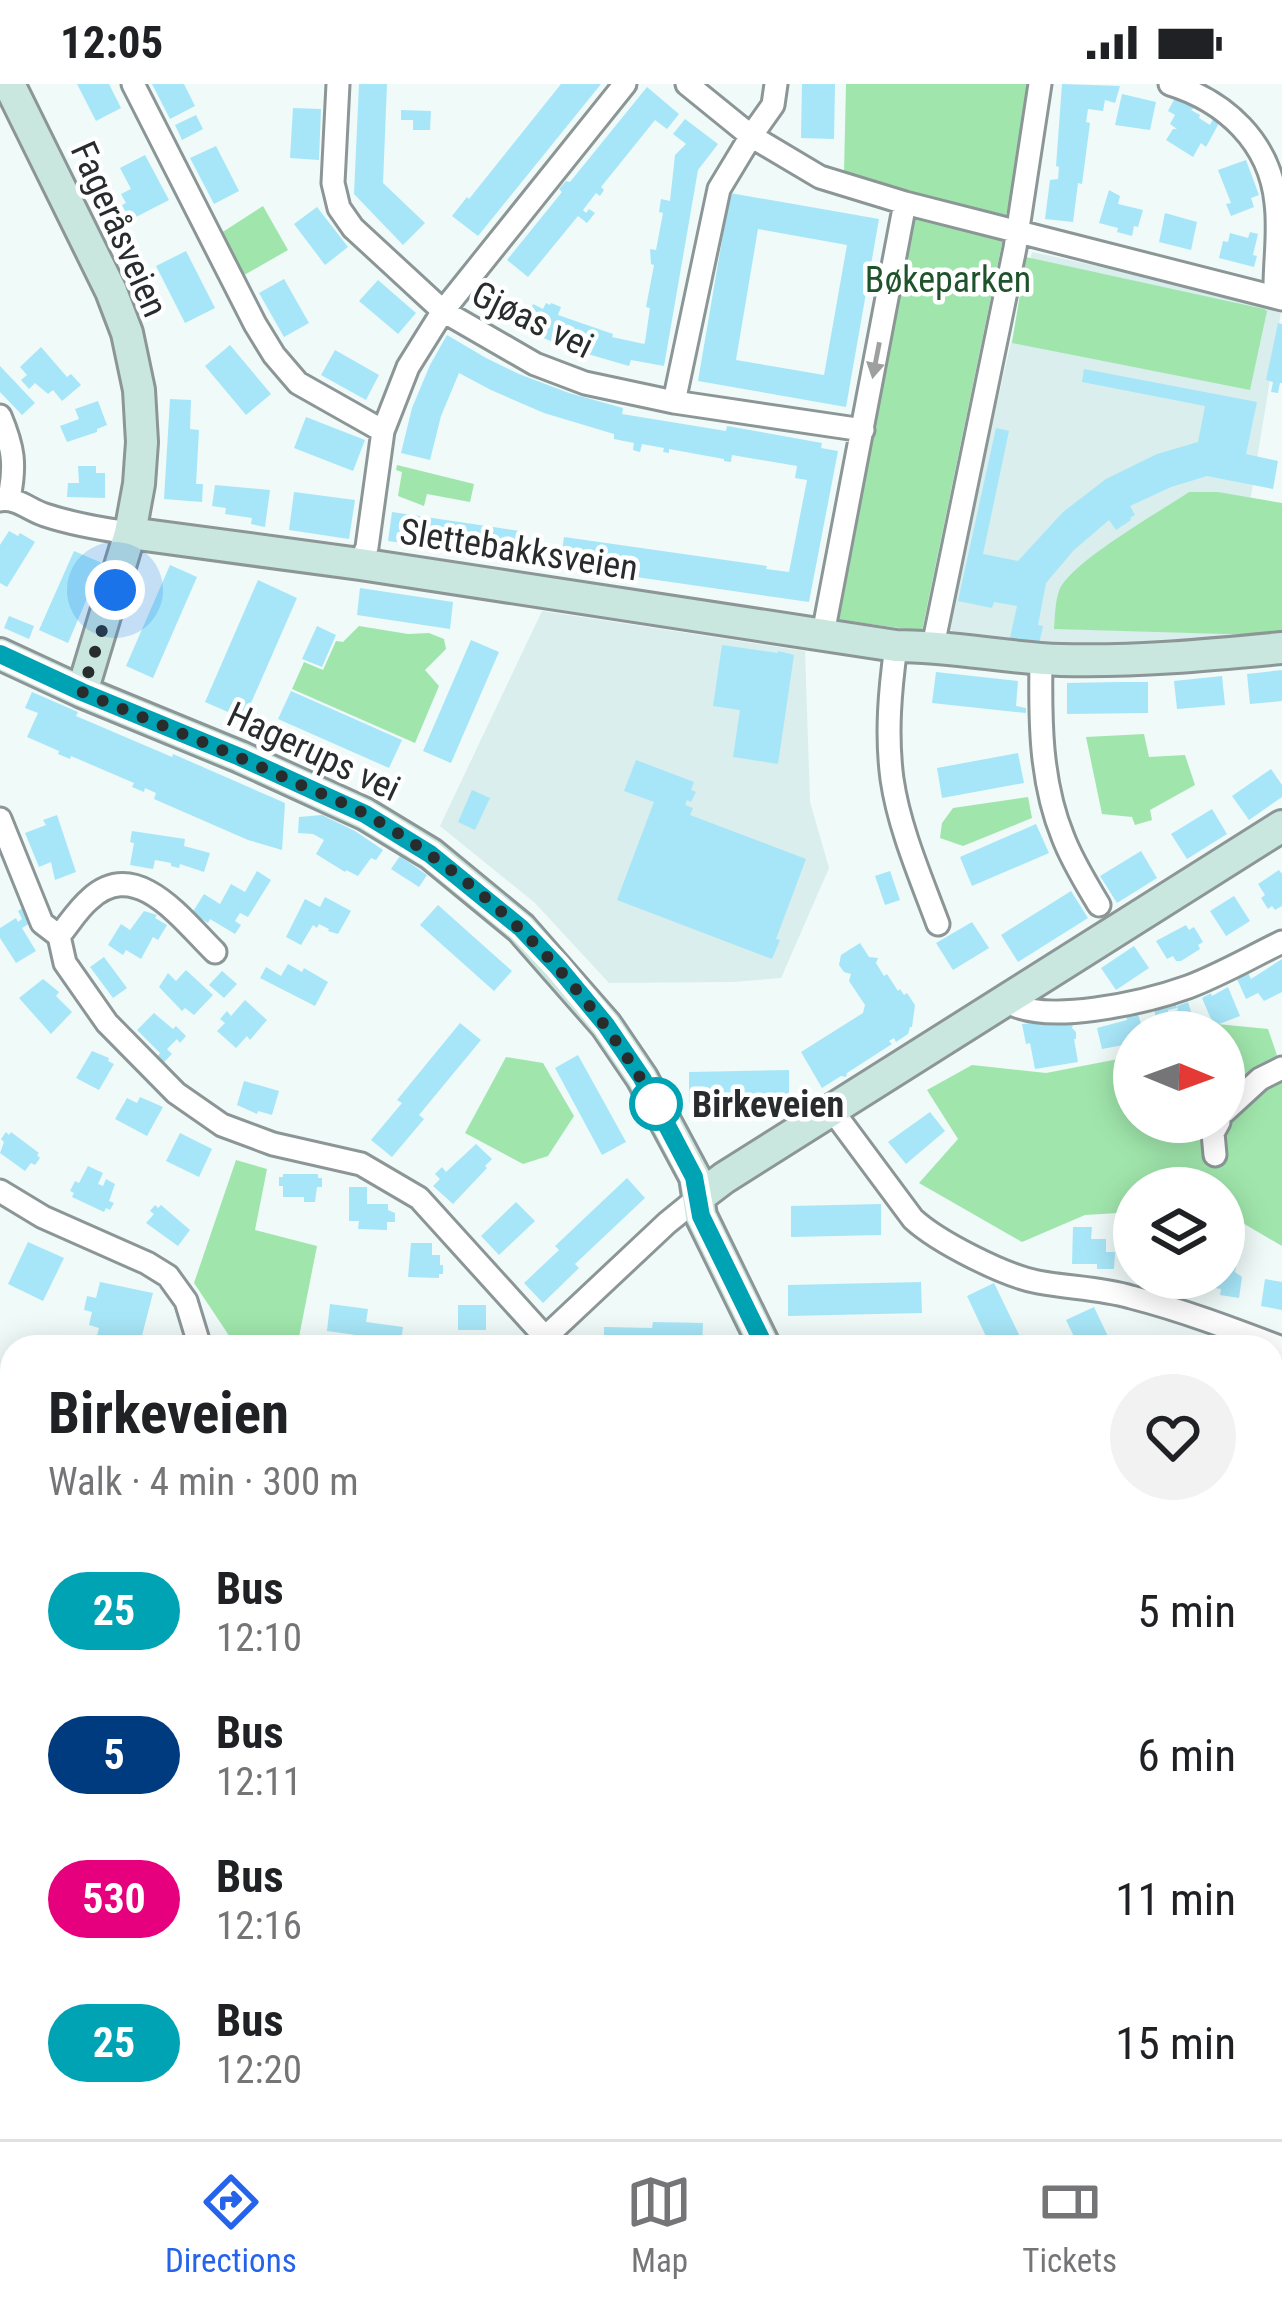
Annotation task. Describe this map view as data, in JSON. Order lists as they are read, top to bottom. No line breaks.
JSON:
{"streets":{"street":["Fageråsveien","Gjøas vei","Slettebakksveien","Hagerups vei"]},"crossings":[["Fageråsveien","Slettebakksveien"],["Fageråsveien","Hagerups vei"]],"parks":["Bøkeparken"],"places":["Birkeveien"],"lines":["bus line 25"],"north":"right","page":{"status":"12:05","heading":["Birkeveien","Walk · 4 min · 300 m"],"list":[{"mark":"25","name":"Bus","note":"12:10","value":"5 min"},{"mark":"5","name":"Bus","note":"12:11","value":"6 min"},{"mark":"530","name":"Bus","note":"12:16","value":"11 min"},{"mark":"25","name":"Bus","note":"12:20","value":"15 min"}],"tabs":["Directions","Map","Tickets"]}}
